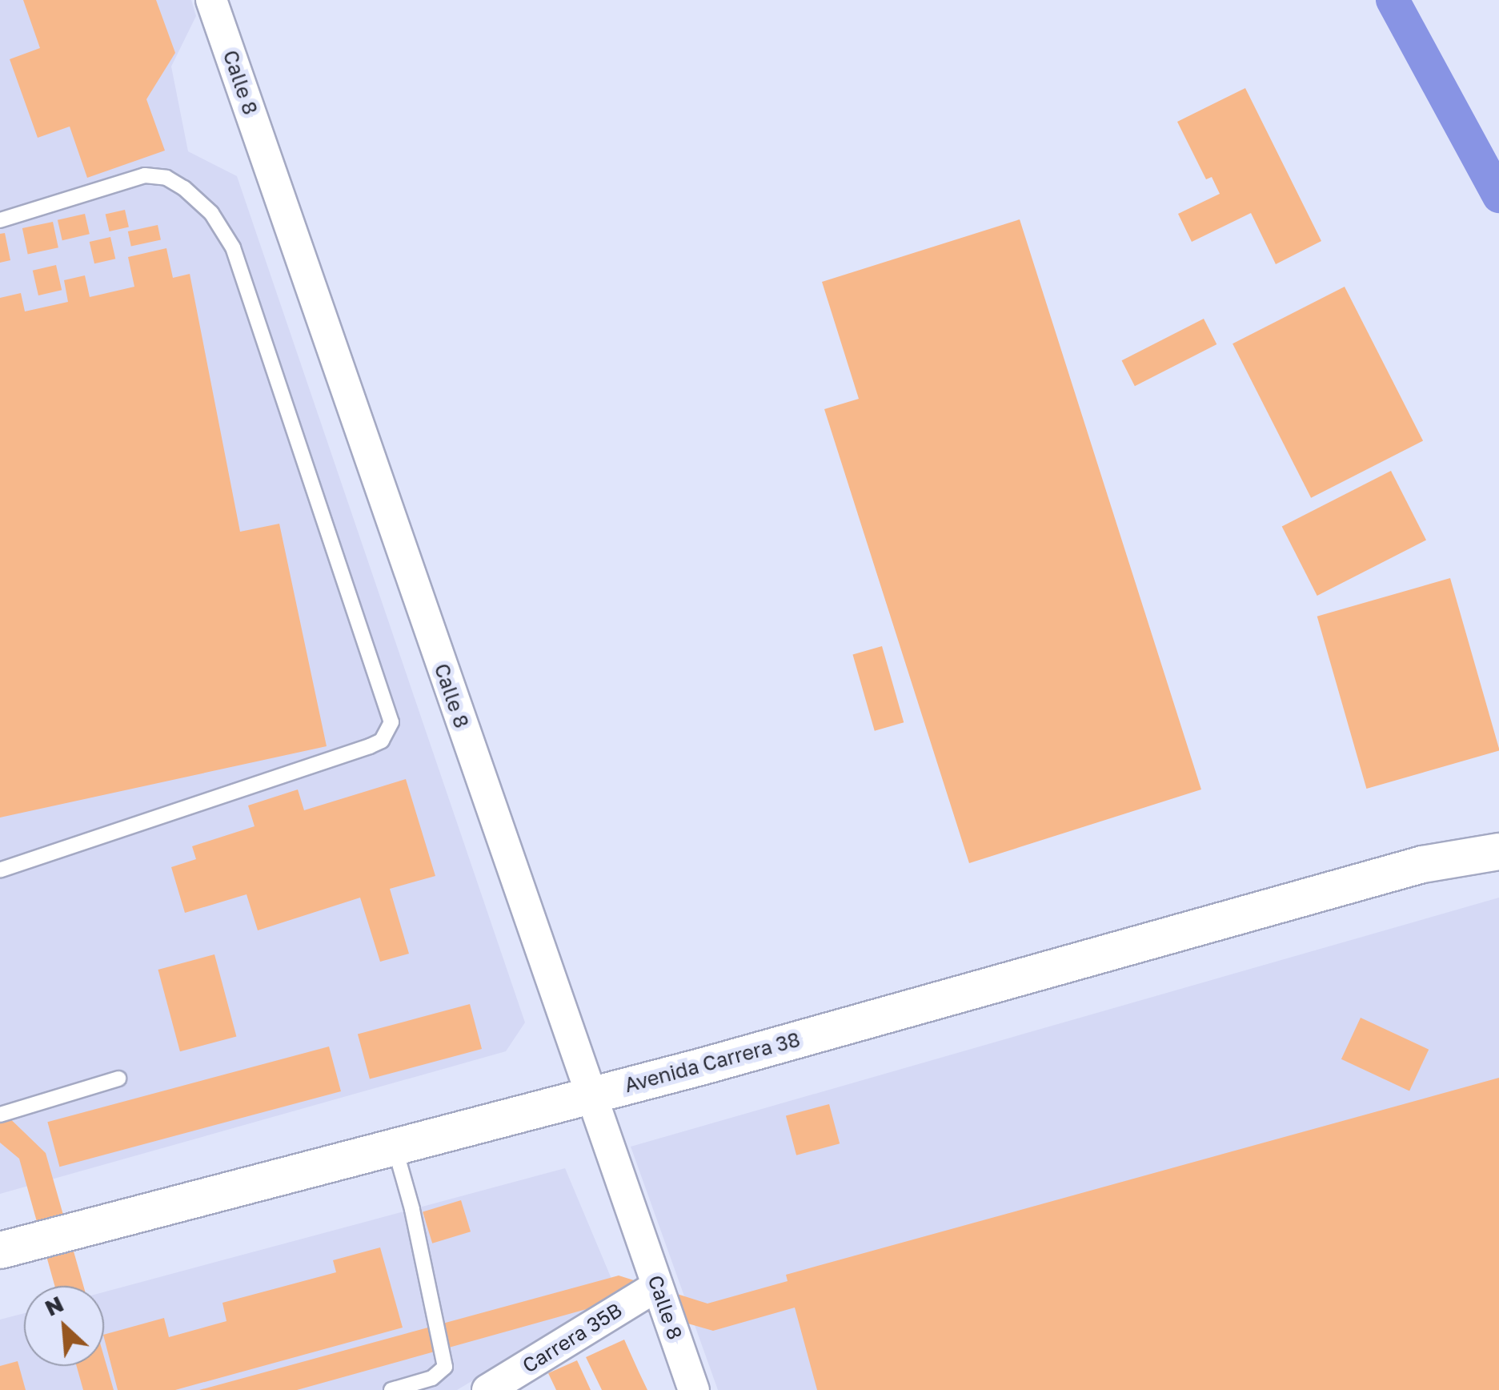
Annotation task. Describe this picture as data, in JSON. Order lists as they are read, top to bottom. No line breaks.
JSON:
{"streets":{"street":["Calle 8","Avenida Carrera 38","Carrera 35B"]},"crossings":[["Calle 8","Avenida Carrera 38"],["Calle 8","Carrera 35B"]],"north":"top left"}
